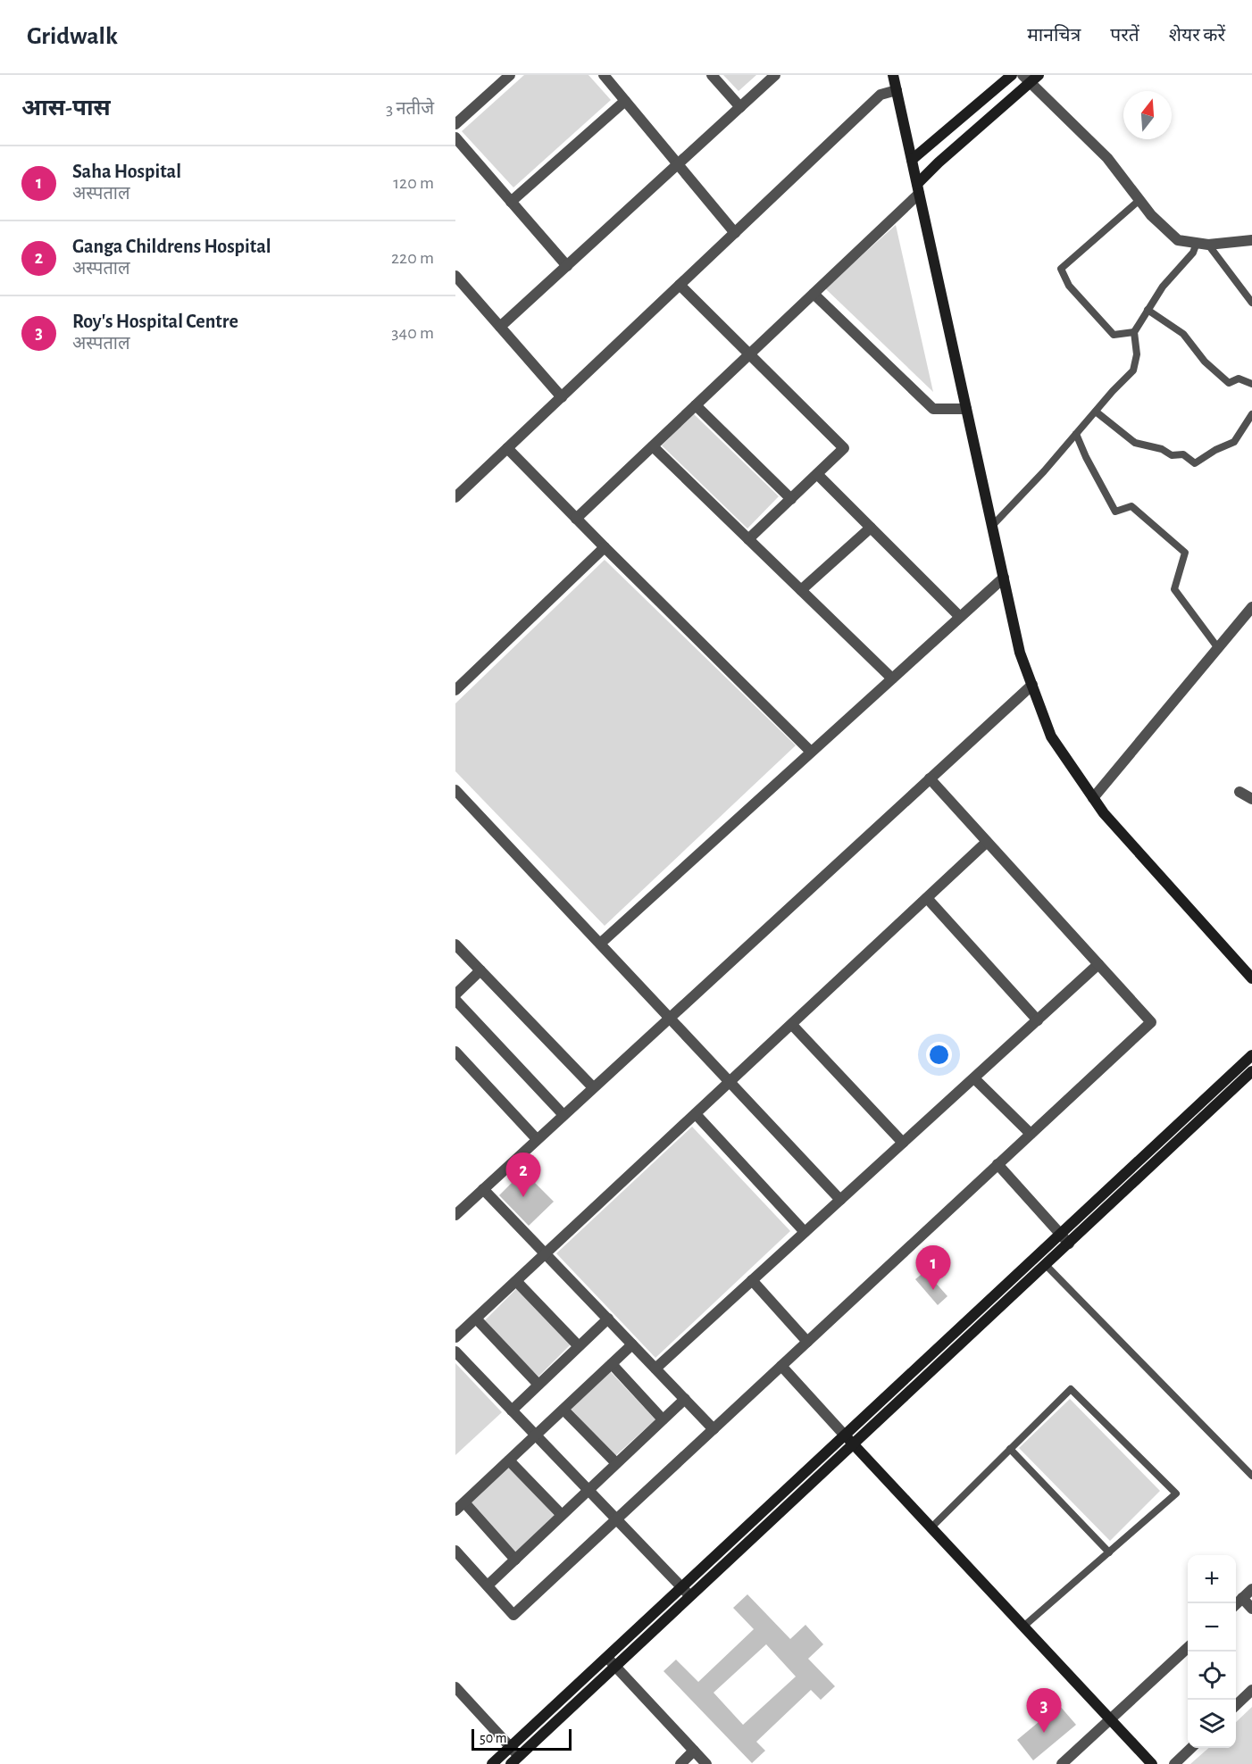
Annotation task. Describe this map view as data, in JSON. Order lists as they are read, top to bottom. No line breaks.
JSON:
{"scale_bar":"50 m","north":"top","page":{"header":"Gridwalk","nav":["मानचित्र","परतें","शेयर करें"],"heading":["आस-पास","3 नतीजे"],"list":[{"mark":"1","name":"Saha Hospital","note":"अस्पताल","value":"120 m"},{"mark":"2","name":"Ganga Childrens Hospital","note":"अस्पताल","value":"220 m"},{"mark":"3","name":"Roy's Hospital Centre","note":"अस्पताल","value":"340 m"}],"pins":["2","1","3"],"map_buttons":["+","−"],"scale":"50 m"}}
